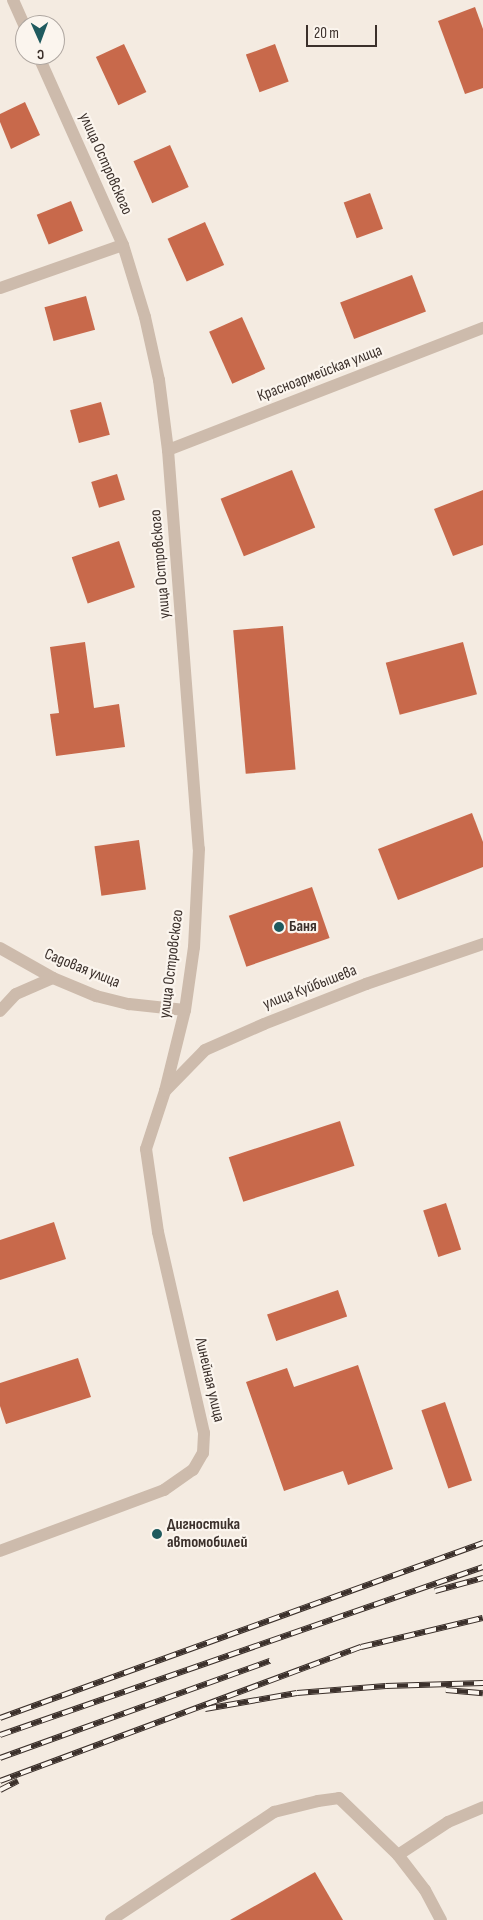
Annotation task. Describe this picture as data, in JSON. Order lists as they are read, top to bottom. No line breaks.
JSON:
{"streets":{"street":["улица Островского","Красноармейская улица","Садовая улица","улица Куйбышева","Линейная улица"]},"crossings":[["улица Островского","Красноармейская улица"],["улица Островского","Садовая улица"],["улица Островского","улица Куйбышева"],["улица Островского","Линейная улица"],["улица Куйбышева","Линейная улица"]],"places":["Баня","Дигностика автомобилей"],"scale_bar":"20 m","north":"bottom"}
